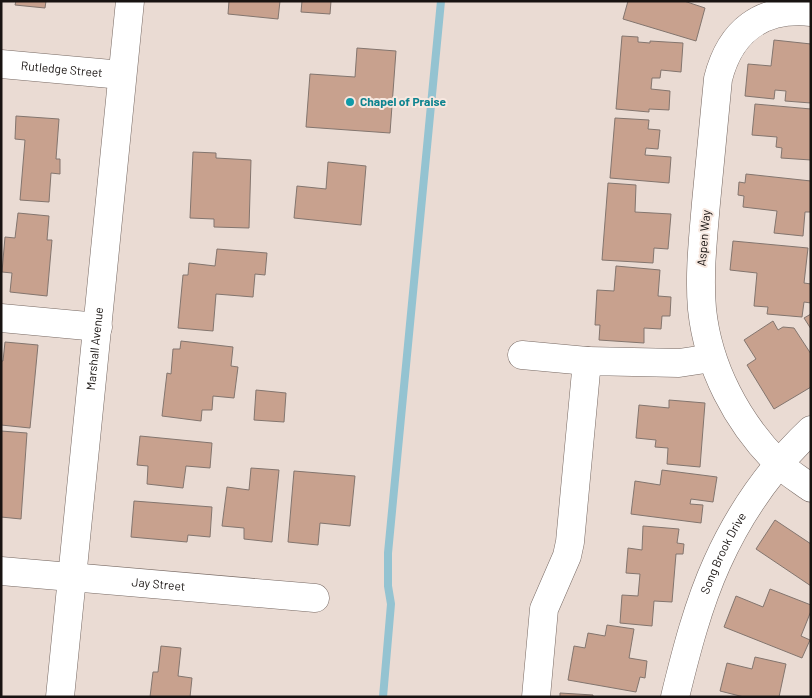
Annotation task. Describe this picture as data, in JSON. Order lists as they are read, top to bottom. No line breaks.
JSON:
{"streets":{"street":["Rutledge Street","Aspen Way","Marshall Avenue","Song Brook Drive","Jay Street"]},"crossings":[["Rutledge Street","Marshall Avenue"],["Aspen Way","Song Brook Drive"],["Marshall Avenue","Jay Street"]],"places":["Chapel of Praise"]}
